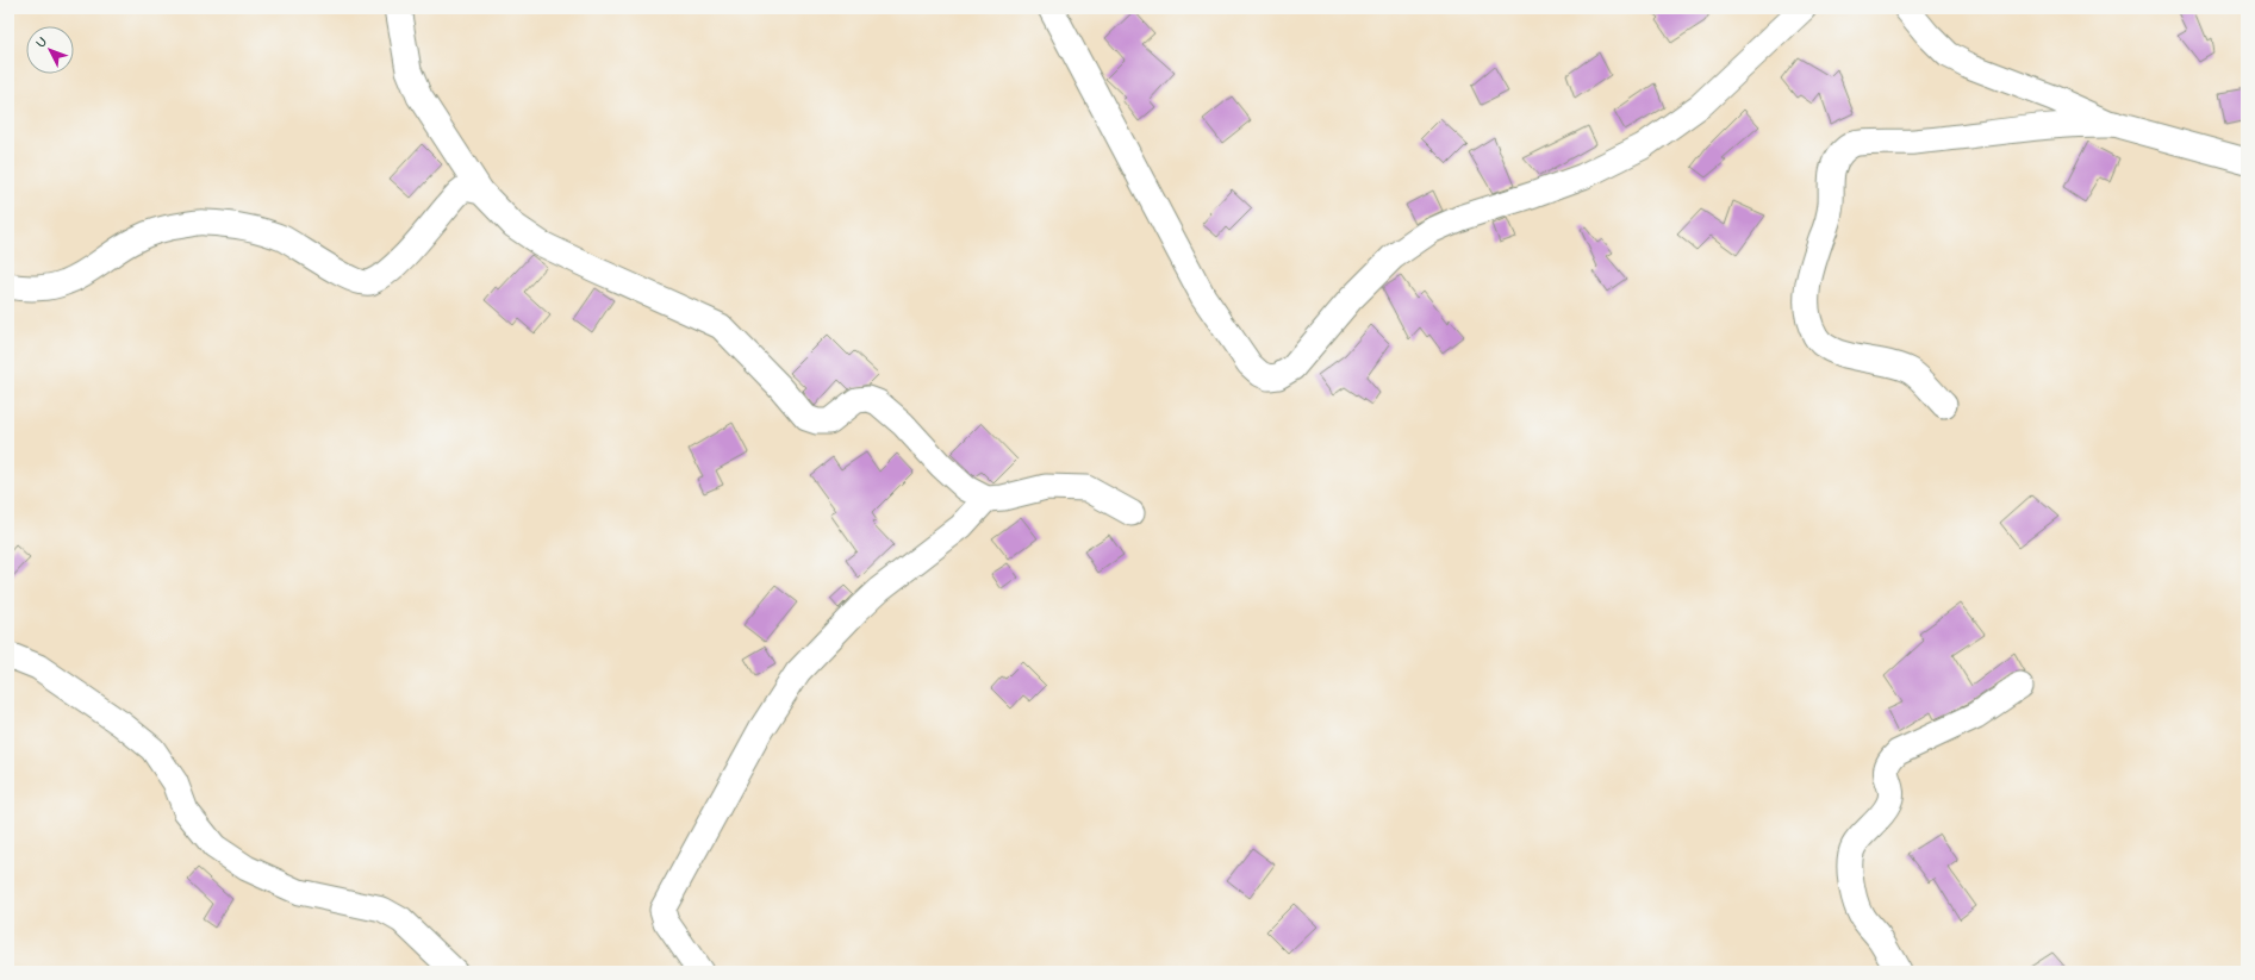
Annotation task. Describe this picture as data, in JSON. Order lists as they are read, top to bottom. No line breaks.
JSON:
{"north":"top left"}
